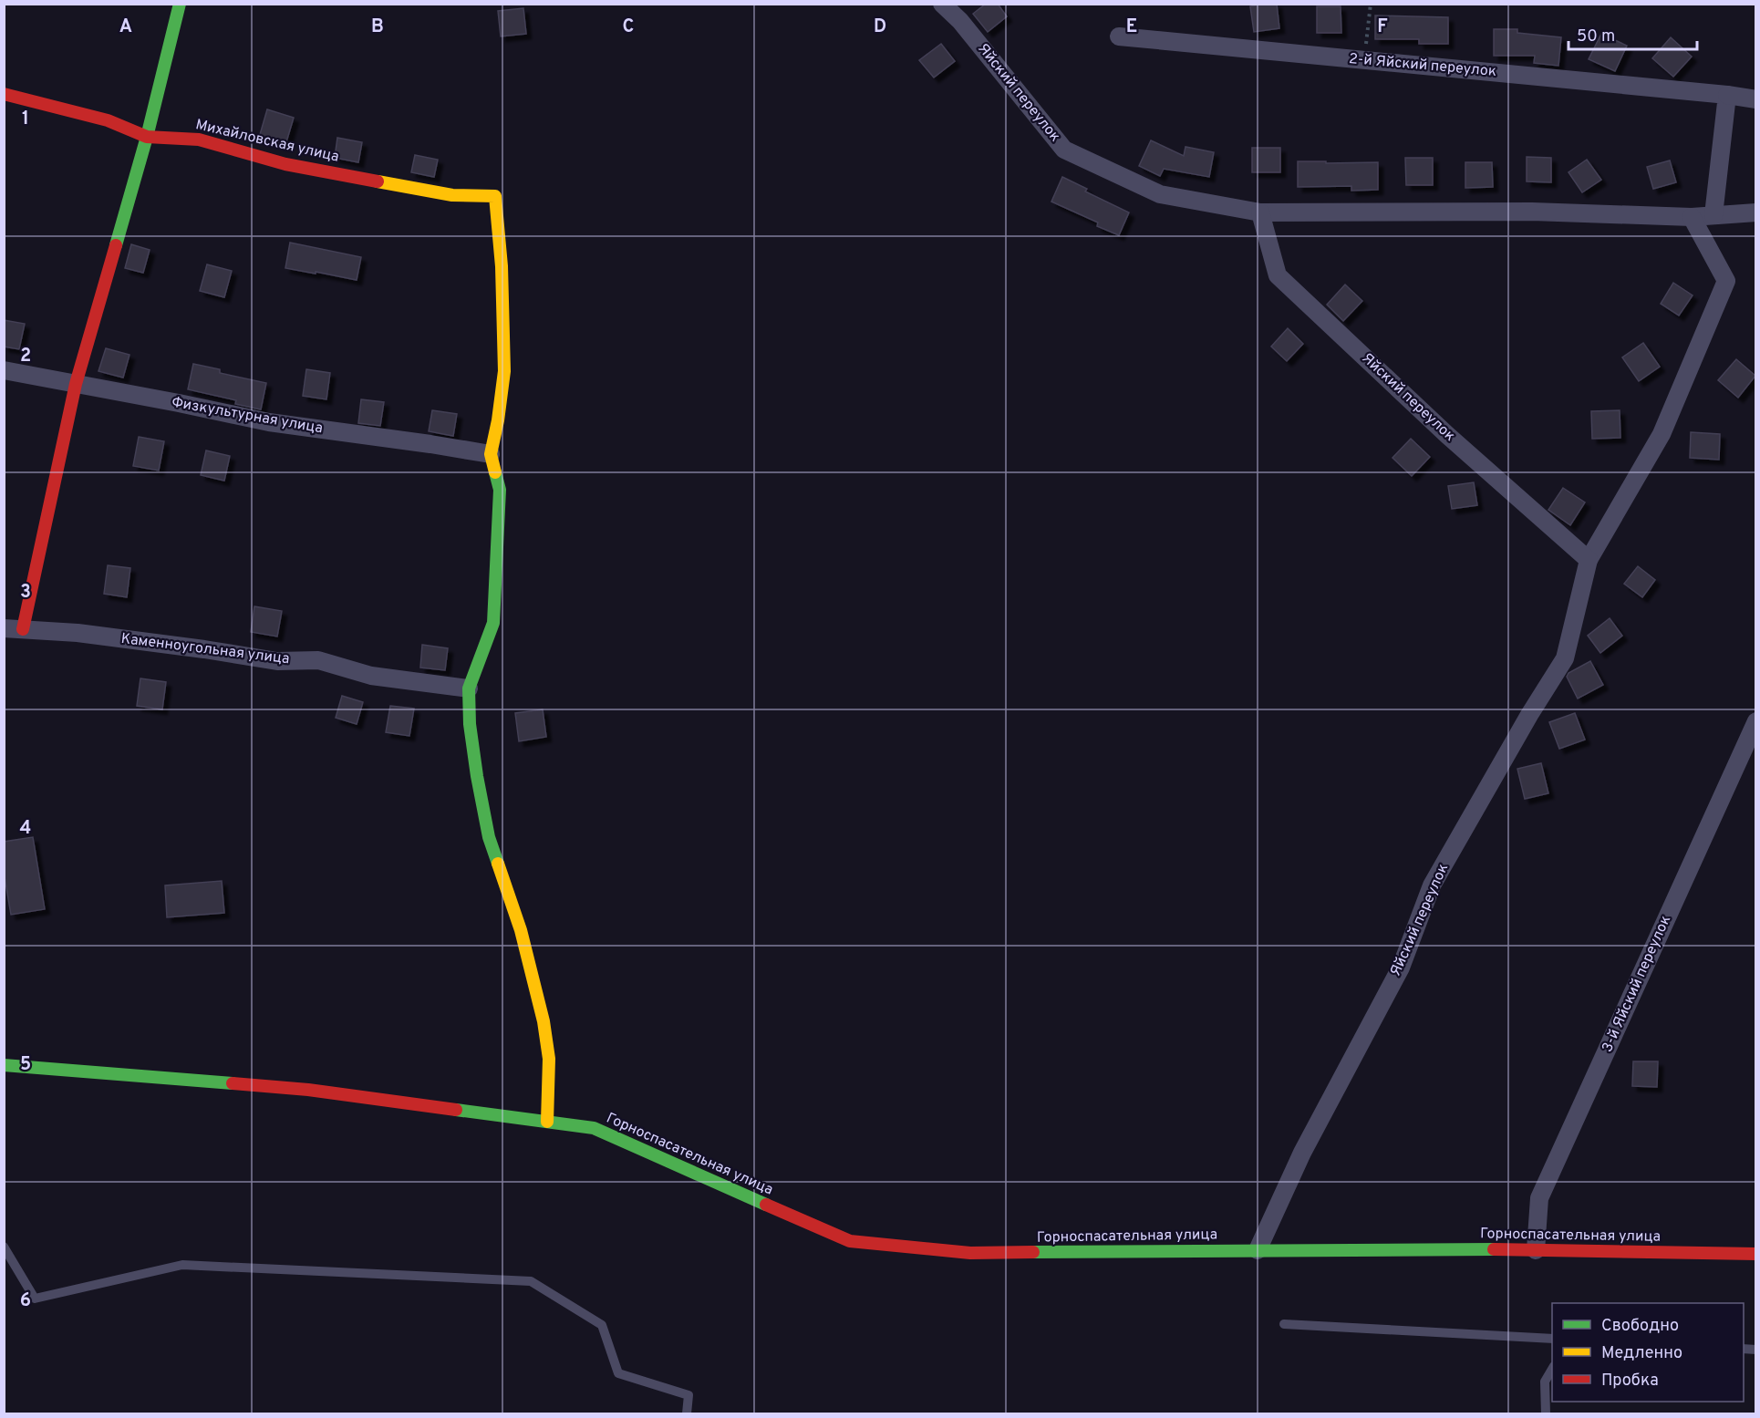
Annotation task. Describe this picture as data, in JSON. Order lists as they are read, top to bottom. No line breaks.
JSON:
{"streets":{"street":["2-й Яйский переулок","Яйский переулок","Михайловская улица","Физкультурная улица","Каменноугольная улица","3-й Яйский переулок","Горноспасательная улица"]},"crossings":[["Яйский переулок","Горноспасательная улица"],["Михайловская улица","Физкультурная улица"],["3-й Яйский переулок","Горноспасательная улица"]],"legend":["Свободно","Медленно","Пробка"],"scale_bar":"50 m","grid":{"columns":["A","B","C","D","E","F"],"rows":["1","2","3","4","5","6"]}}
